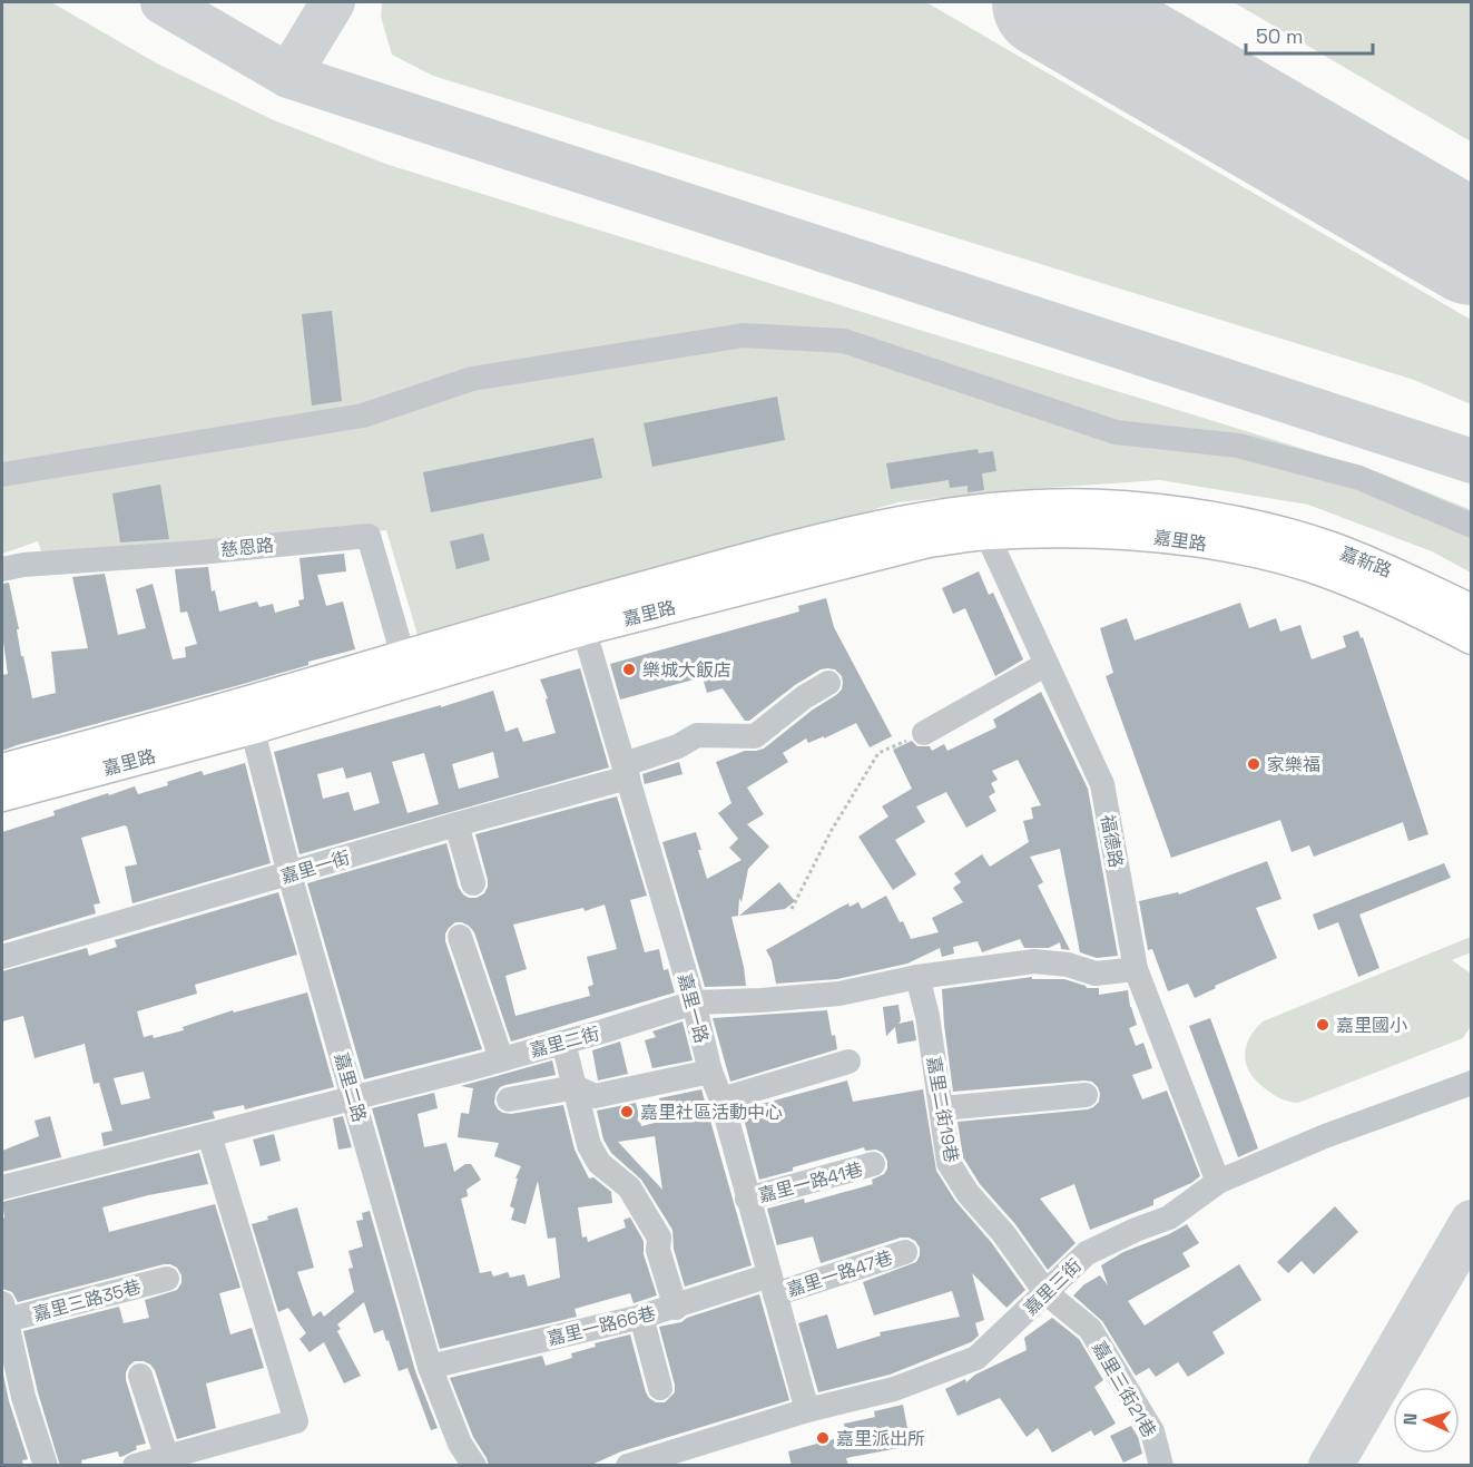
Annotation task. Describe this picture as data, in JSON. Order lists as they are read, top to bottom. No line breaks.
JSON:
{"streets":{"main road":["嘉里路","嘉新路"],"street":["慈恩路","福德路","嘉里一街","嘉里一路","嘉里二街","嘉里二路","嘉里二街19巷","嘉里一路41巷","嘉里一路47巷","嘉里三街","嘉里三路35巷","嘉里一路66巷","嘉里三街21巷"]},"crossings":[["嘉里路","慈恩路"],["嘉里路","嘉新路"],["嘉里路","福德路"],["嘉里路","嘉里一路"],["嘉里路","嘉里二路"],["福德路","嘉里二街"],["福德路","嘉里三街"],["嘉里一街","嘉里一路"],["嘉里一街","嘉里二路"],["嘉里一路","嘉里二街"],["嘉里一路","嘉里一路41巷"],["嘉里一路","嘉里一路47巷"],["嘉里一路","嘉里三街"],["嘉里一路","嘉里一路66巷"],["嘉里二街","嘉里二路"],["嘉里二街","嘉里二街19巷"],["嘉里二路","嘉里一路66巷"],["嘉里二街19巷","嘉里三街"],["嘉里二街19巷","嘉里三街21巷"],["嘉里一路47巷","嘉里一路66巷"],["嘉里三街","嘉里三街21巷"]],"places":["樂城大飯店","家樂福","嘉里國小","嘉里社區活動中心","嘉里派出所"],"scale_bar":"50 m","north":"left"}
